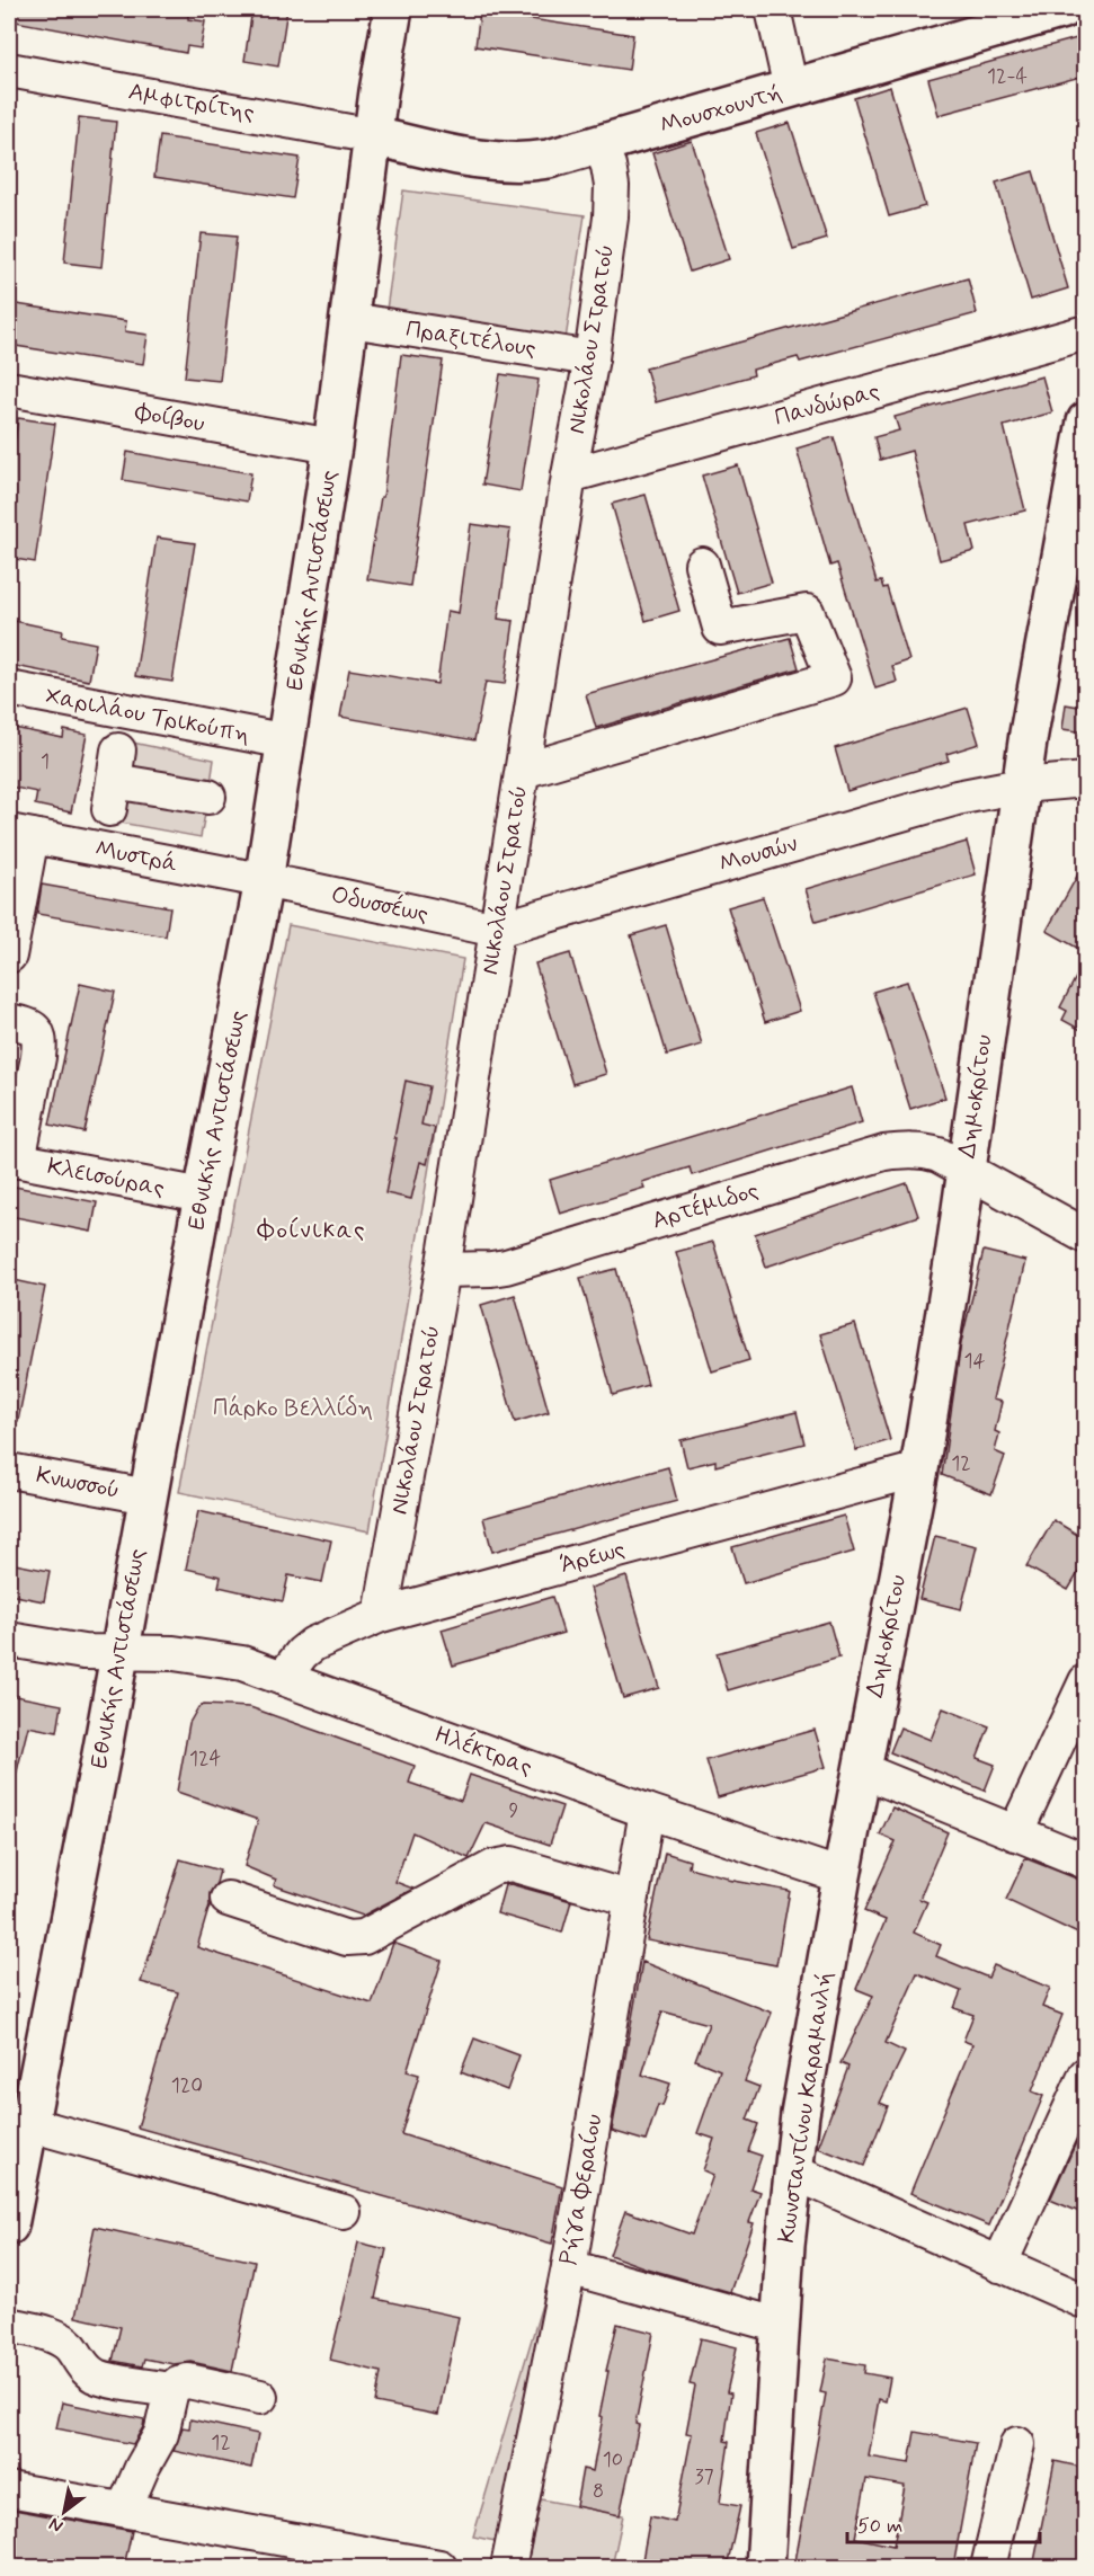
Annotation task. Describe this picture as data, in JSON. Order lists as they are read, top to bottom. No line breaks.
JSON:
{"streets":{"main road":["Μουσχουντή","Εθνικής Αντιστάσεως","Δημοκρίτου","Κωνσταντίνου Καραμανλή"],"street":["Αμφιτρίτης","Πραξιτέλους","Νικολάου Στρατού","Πανδώρας","Φοίβου","Χαριλάου Τρικούπη","Μουσών","Μυστρά","Οδυσσέως","Κλεισούρας","Αρτέμιδος","Κνωσσού","Άρεως","Ηλέκτρας","Ρήγα Φεραίου"]},"crossings":[["Αμφιτρίτης","Μουσχουντή"],["Αμφιτρίτης","Εθνικής Αντιστάσεως"],["Μουσχουντή","Νικολάου Στρατού"],["Μουσχουντή","Εθνικής Αντιστάσεως"],["Πραξιτέλους","Νικολάου Στρατού"],["Πραξιτέλους","Εθνικής Αντιστάσεως"],["Νικολάου Στρατού","Πανδώρας"],["Νικολάου Στρατού","Μουσών"],["Νικολάου Στρατού","Οδυσσέως"],["Νικολάου Στρατού","Αρτέμιδος"],["Νικολάου Στρατού","Άρεως"],["Φοίβου","Εθνικής Αντιστάσεως"],["Εθνικής Αντιστάσεως","Χαριλάου Τρικούπη"],["Εθνικής Αντιστάσεως","Μυστρά"],["Εθνικής Αντιστάσεως","Οδυσσέως"],["Εθνικής Αντιστάσεως","Κλεισούρας"],["Εθνικής Αντιστάσεως","Κνωσσού"],["Εθνικής Αντιστάσεως","Ηλέκτρας"],["Μουσών","Οδυσσέως"],["Μουσών","Δημοκρίτου"],["Μυστρά","Οδυσσέως"],["Δημοκρίτου","Αρτέμιδος"],["Δημοκρίτου","Άρεως"],["Δημοκρίτου","Κωνσταντίνου Καραμανλή"],["Άρεως","Ηλέκτρας"],["Ηλέκτρας","Κωνσταντίνου Καραμανλή"],["Ηλέκτρας","Ρήγα Φεραίου"]],"districts":["Φοίνικας"],"parks":["Πάρκο Βελλίδη"],"house_numbers":["12-4","1","14","12","124","9","120","12","10","37","8"],"scale_bar":"50 m","north":"bottom left"}
